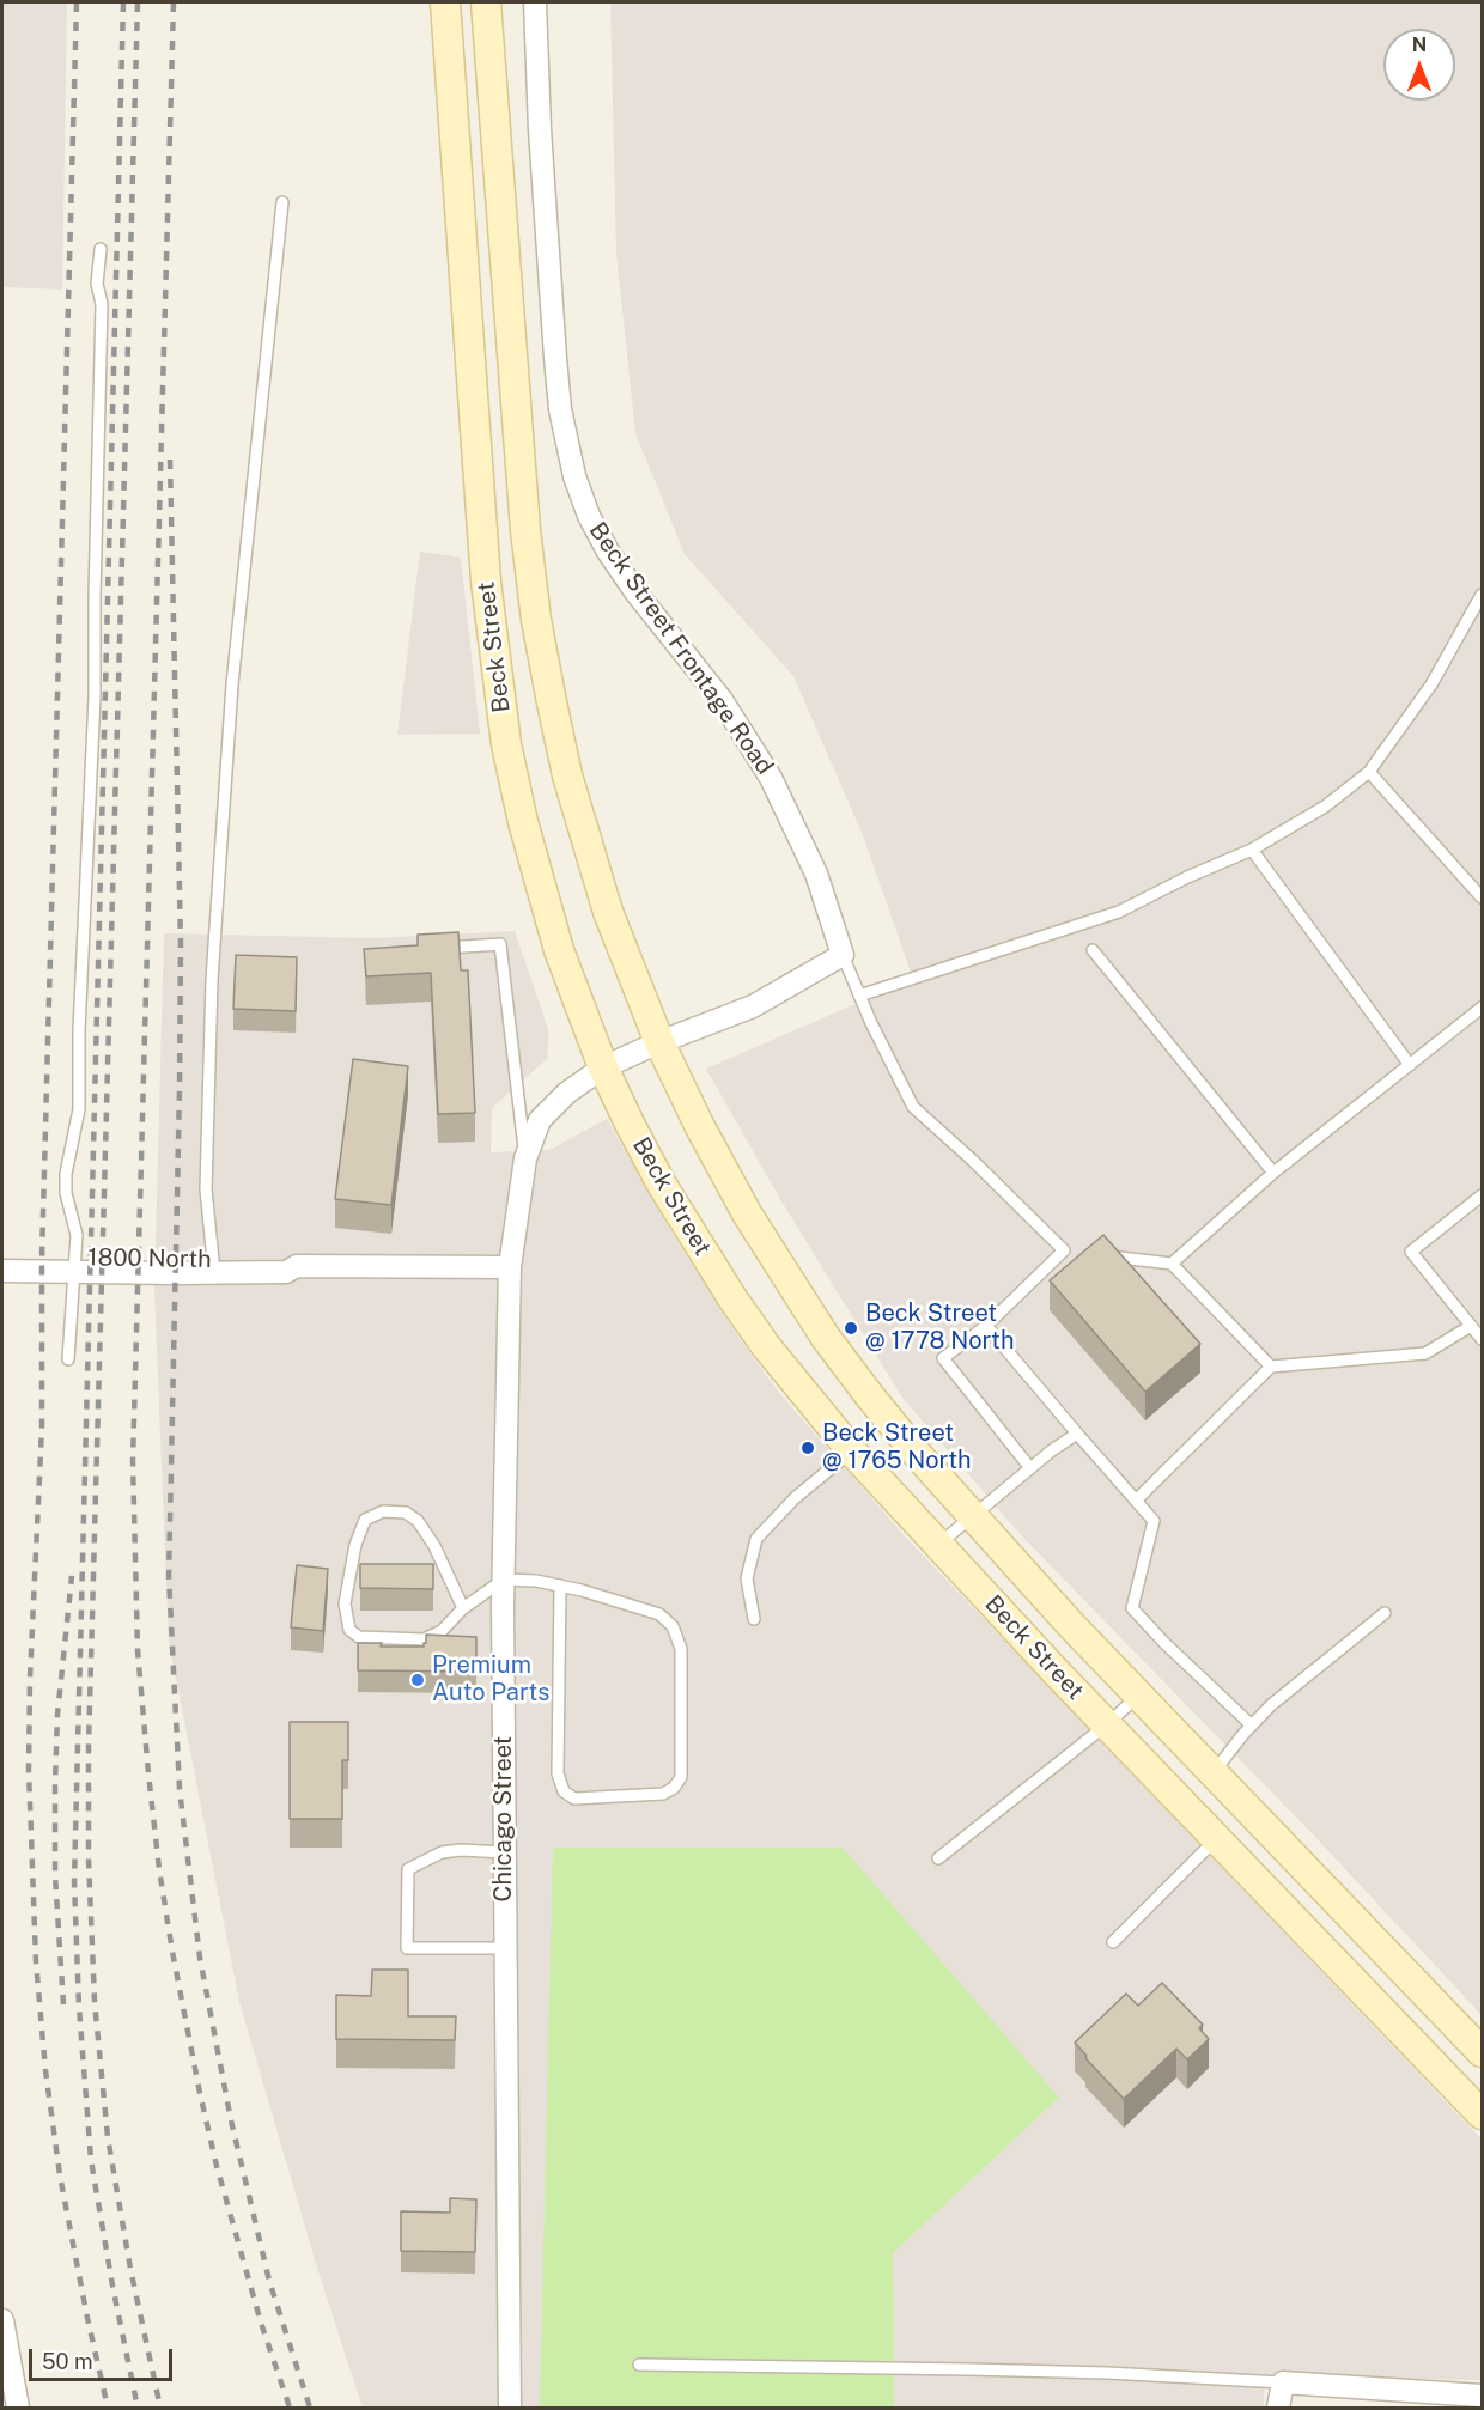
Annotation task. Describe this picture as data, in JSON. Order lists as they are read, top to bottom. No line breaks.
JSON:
{"streets":{"main road":["Beck Street"],"street":["Beck Street Frontage Road","1800 North","Chicago Street"]},"crossings":[["Beck Street","Chicago Street"],["1800 North","Chicago Street"]],"places":["Beck Street @ 1778 North","Beck Street @ 1765 North","Premium Auto Parts"],"scale_bar":"50 m","north":"top"}
